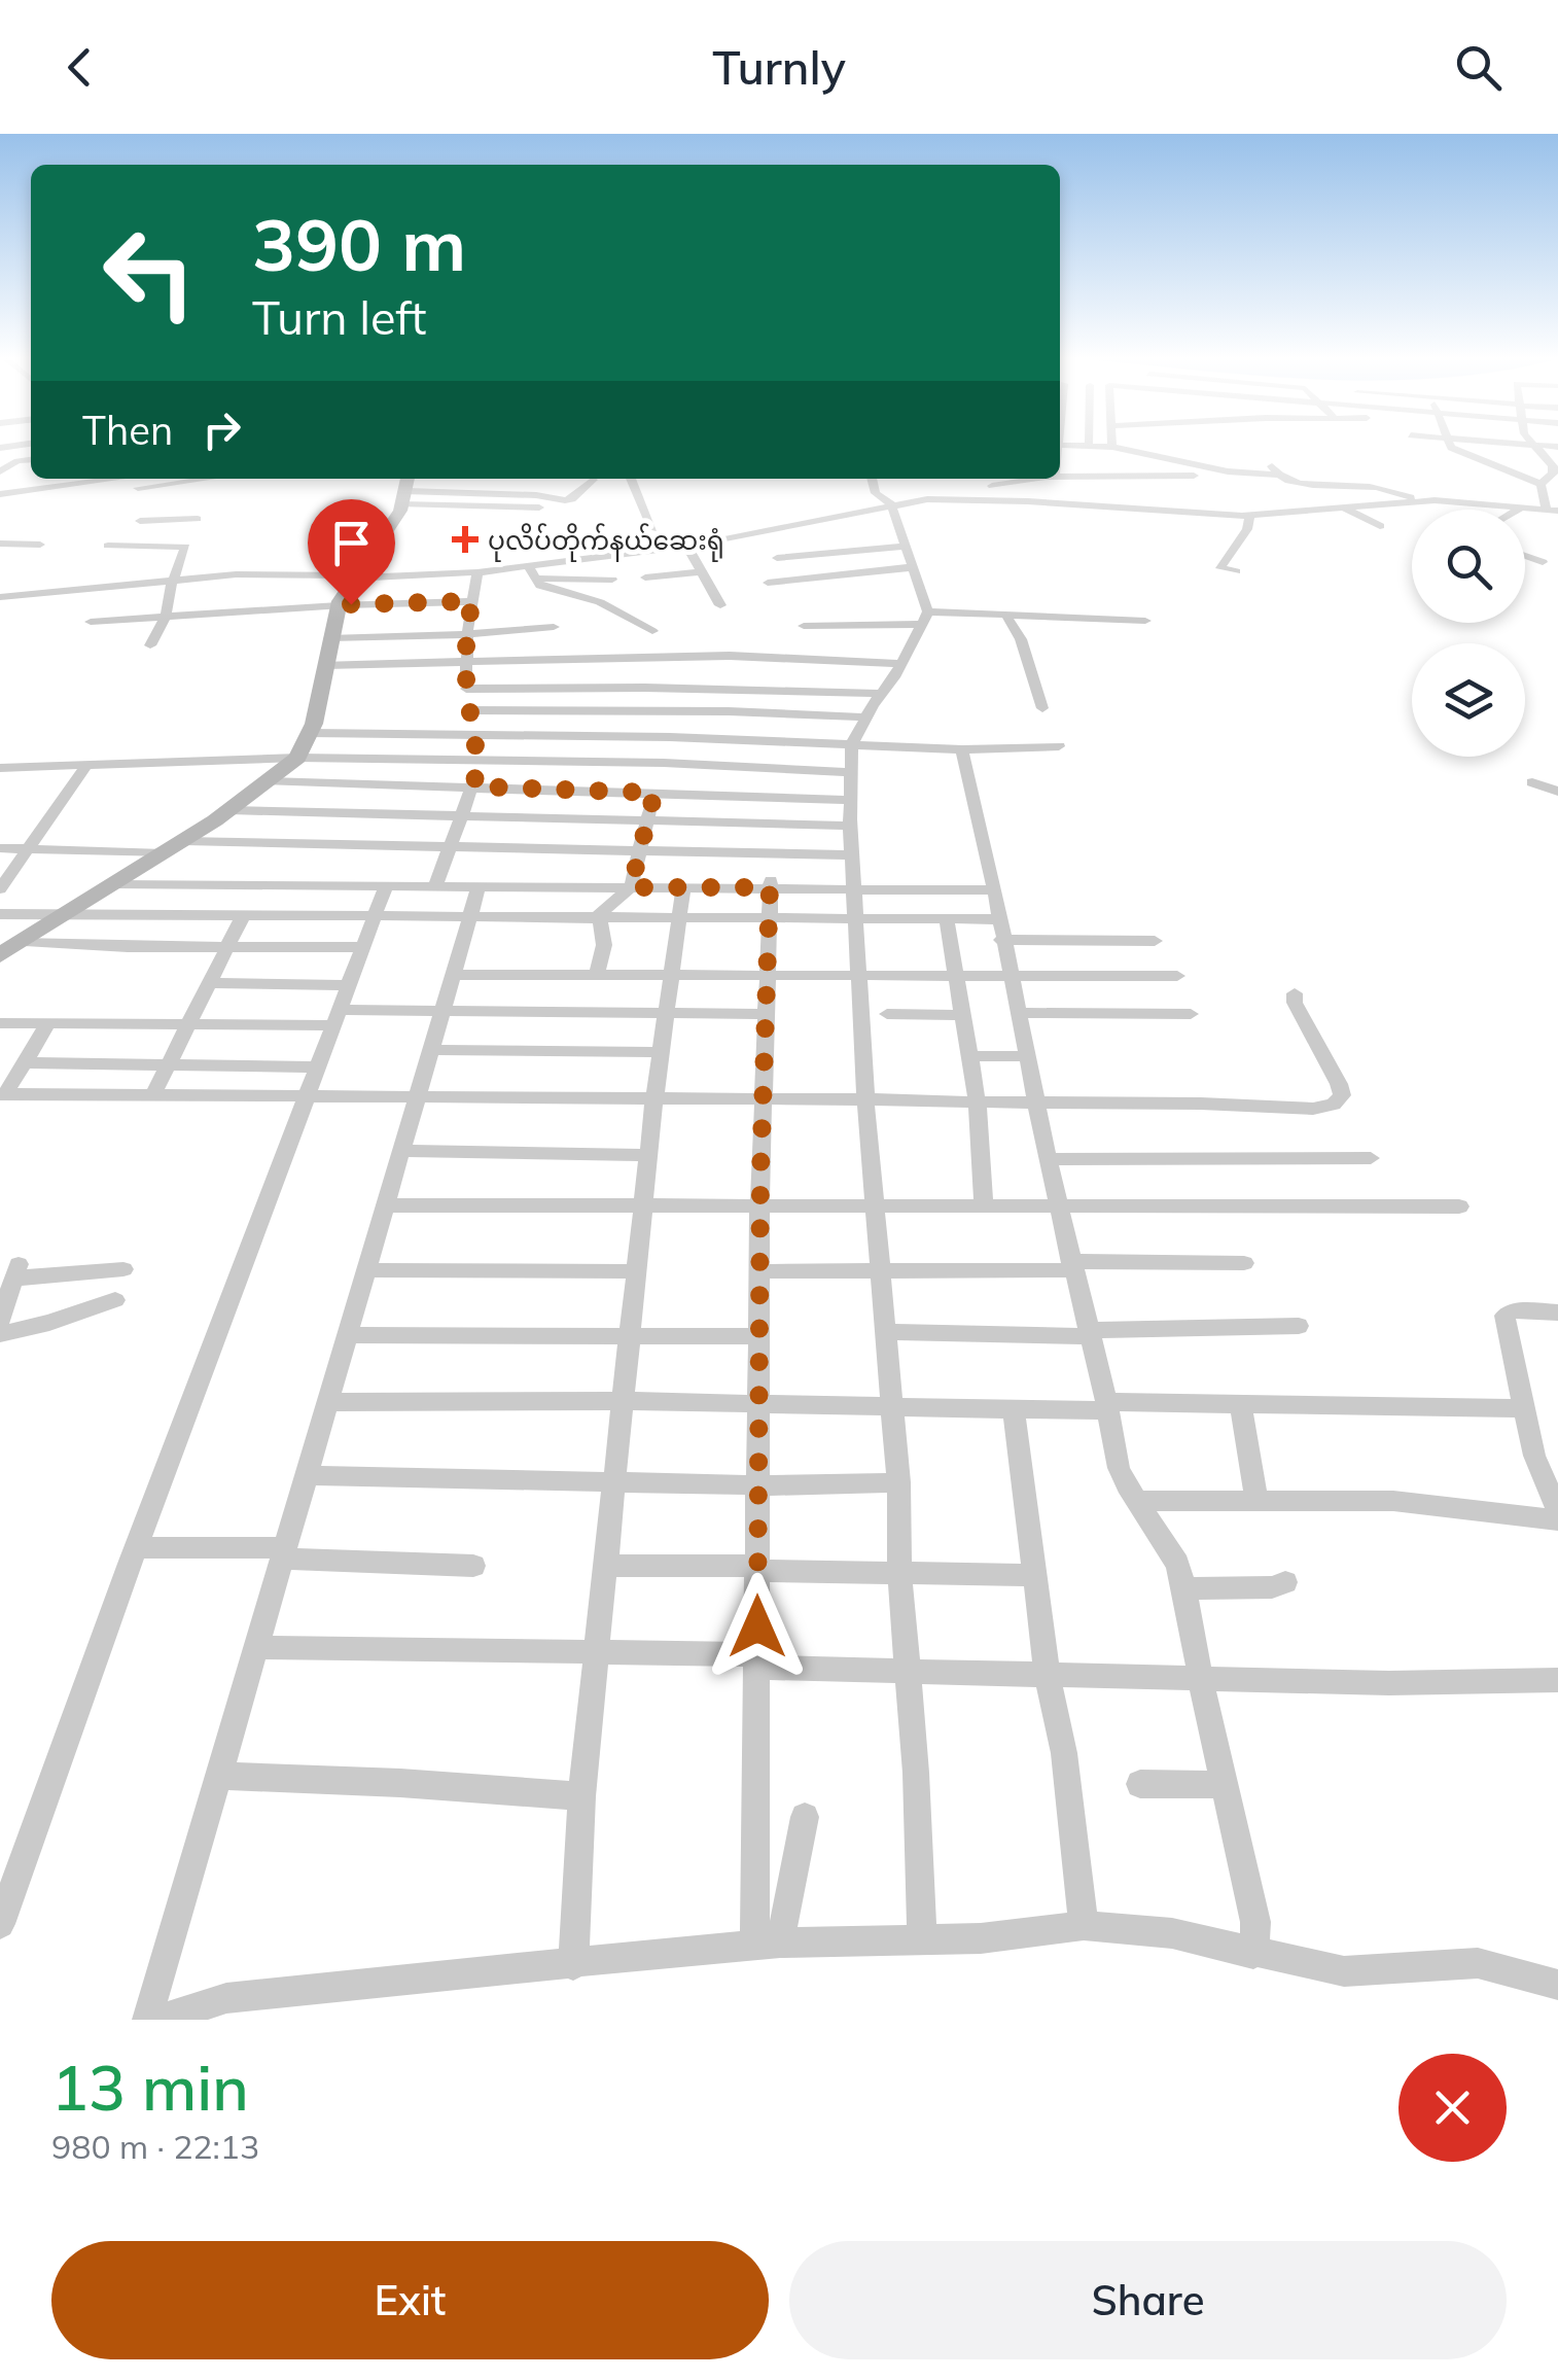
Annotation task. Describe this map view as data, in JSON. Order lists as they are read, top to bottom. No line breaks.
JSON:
{"places":{"health":["ပုလိပ်တိုက်နယ်ဆေးရုံ"]},"page":{"header":"Turnly","turn":["390 m","Turn left"],"then":"Then","heading":["13 min","980 m · 22:13"],"buttons":["Exit","Share"]}}
